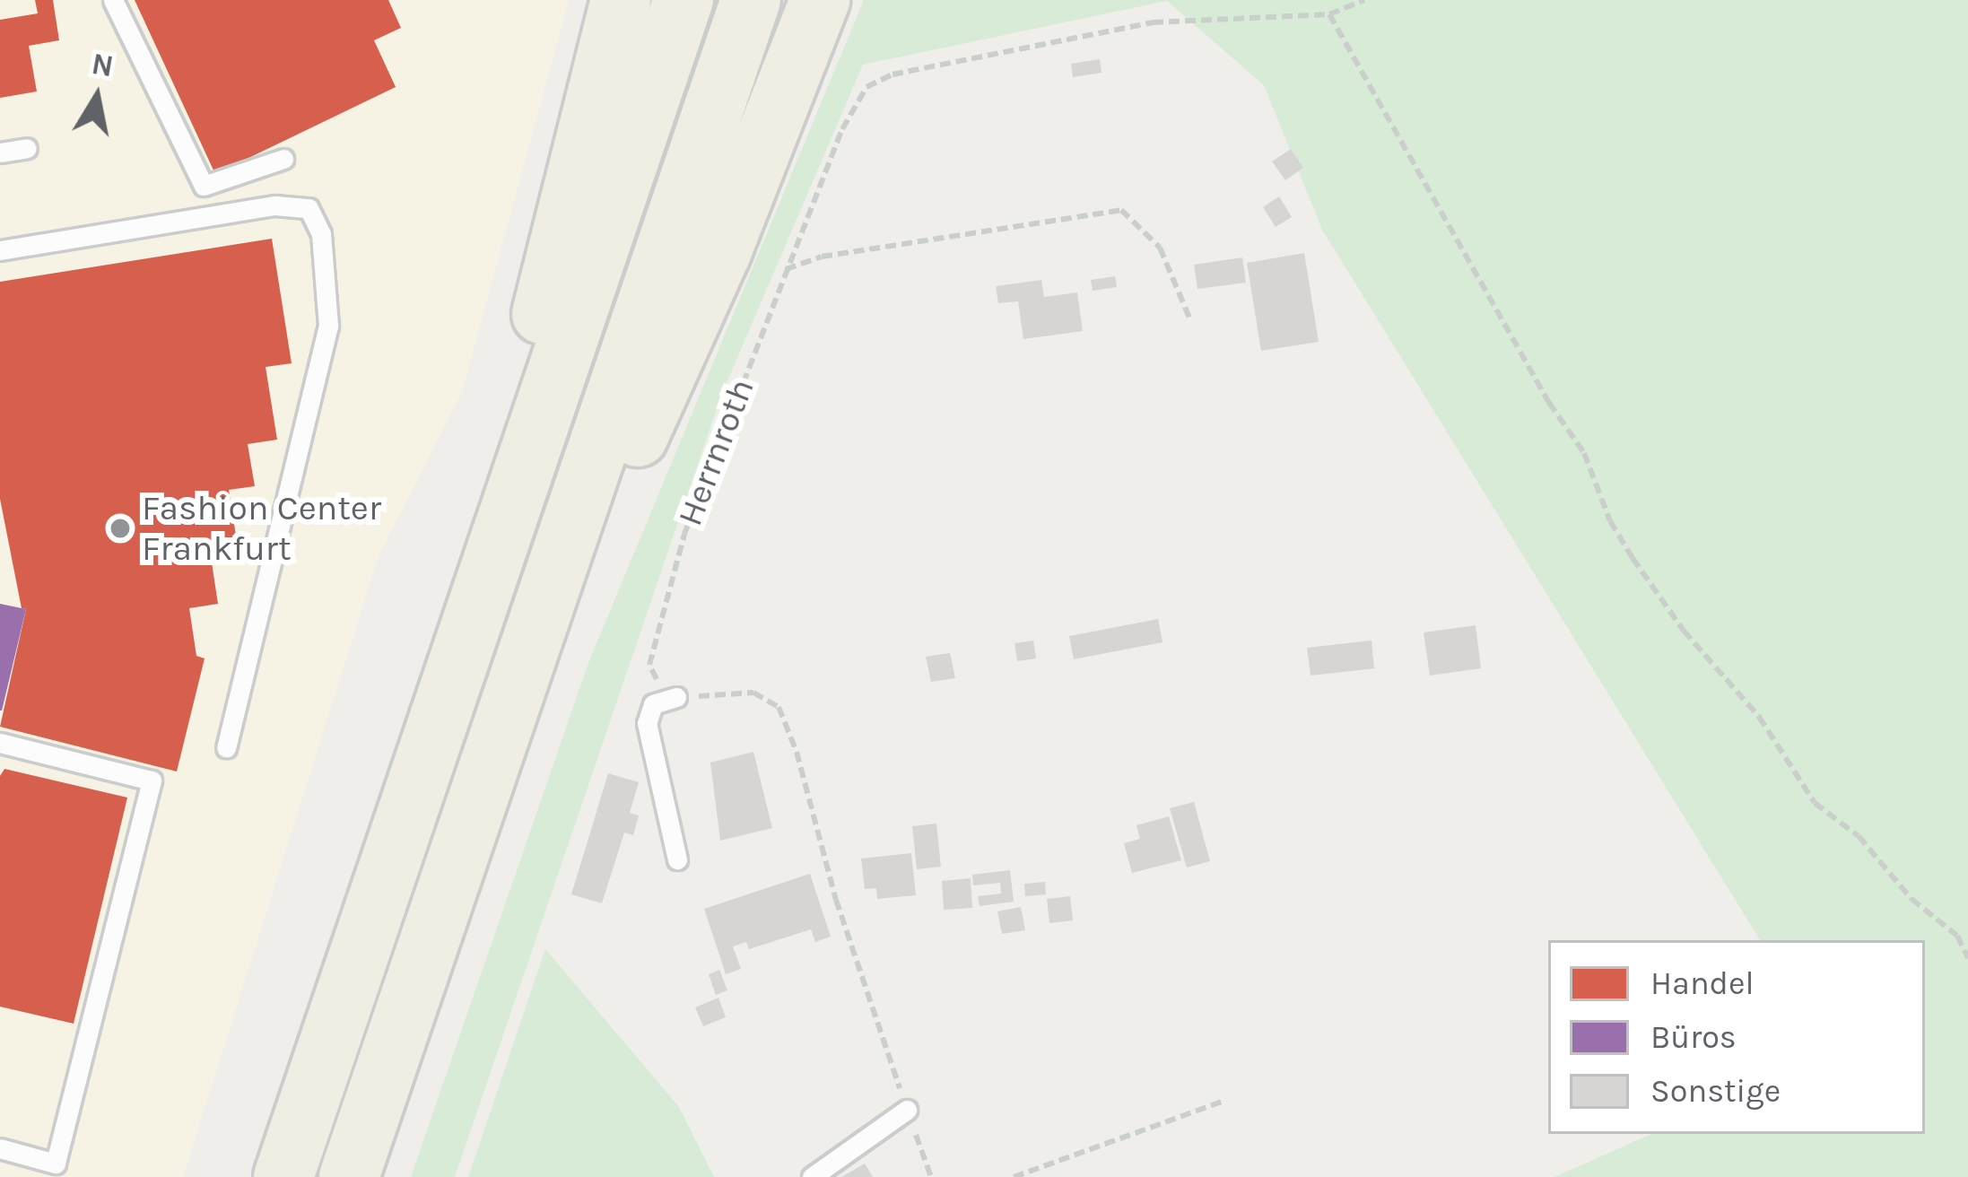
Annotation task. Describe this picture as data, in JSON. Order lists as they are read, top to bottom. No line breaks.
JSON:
{"streets":{"path":["Herrnroth"]},"places":["Fashion Center Frankfurt"],"legend":["Handel","Büros","Sonstige"],"north":"top"}
